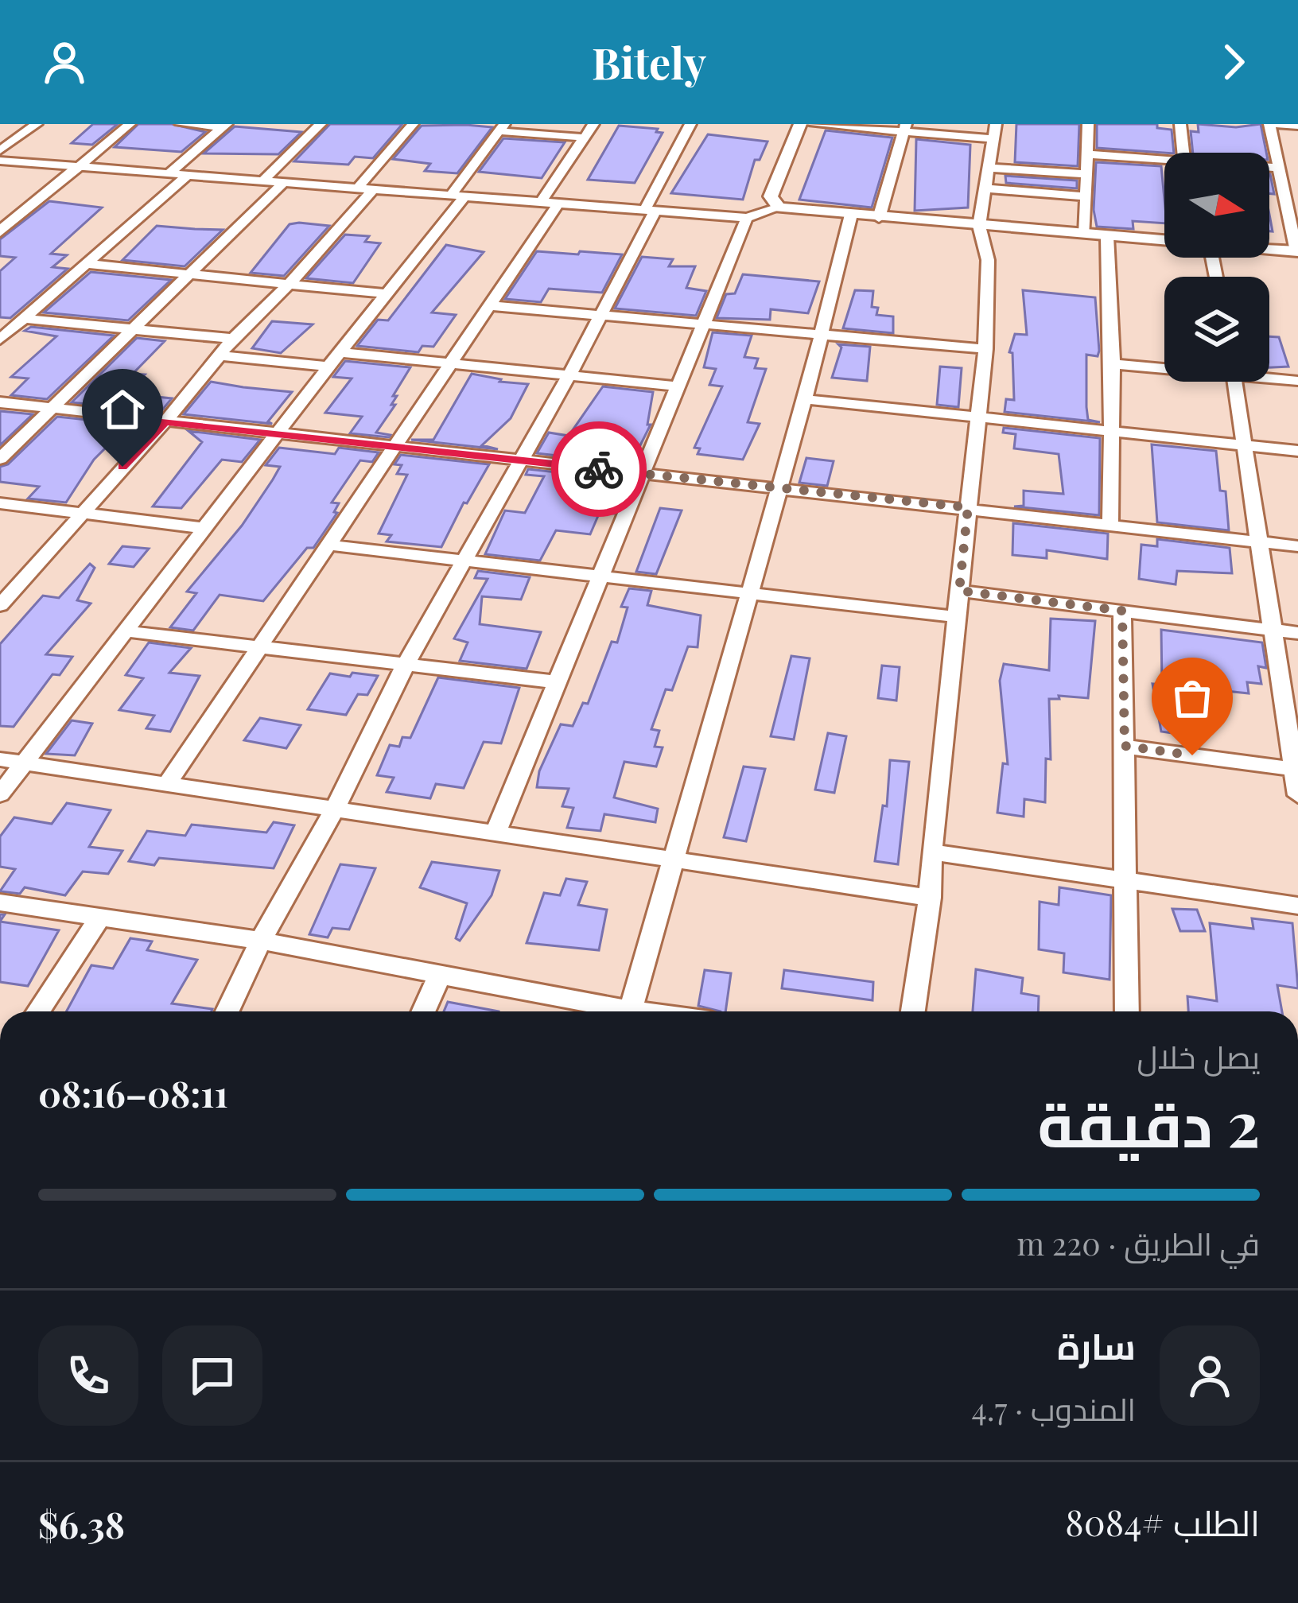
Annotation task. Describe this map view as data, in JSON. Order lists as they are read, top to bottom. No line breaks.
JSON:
{"north":"right","page":{"header":"Bitely","heading":["2 دقيقة","يصل خلال","08:11–08:16"],"panel":["سارة","المندوب · 4.7","الطلب #8084","$6.38"],"bar":"في الطريق · 220 m"}}
